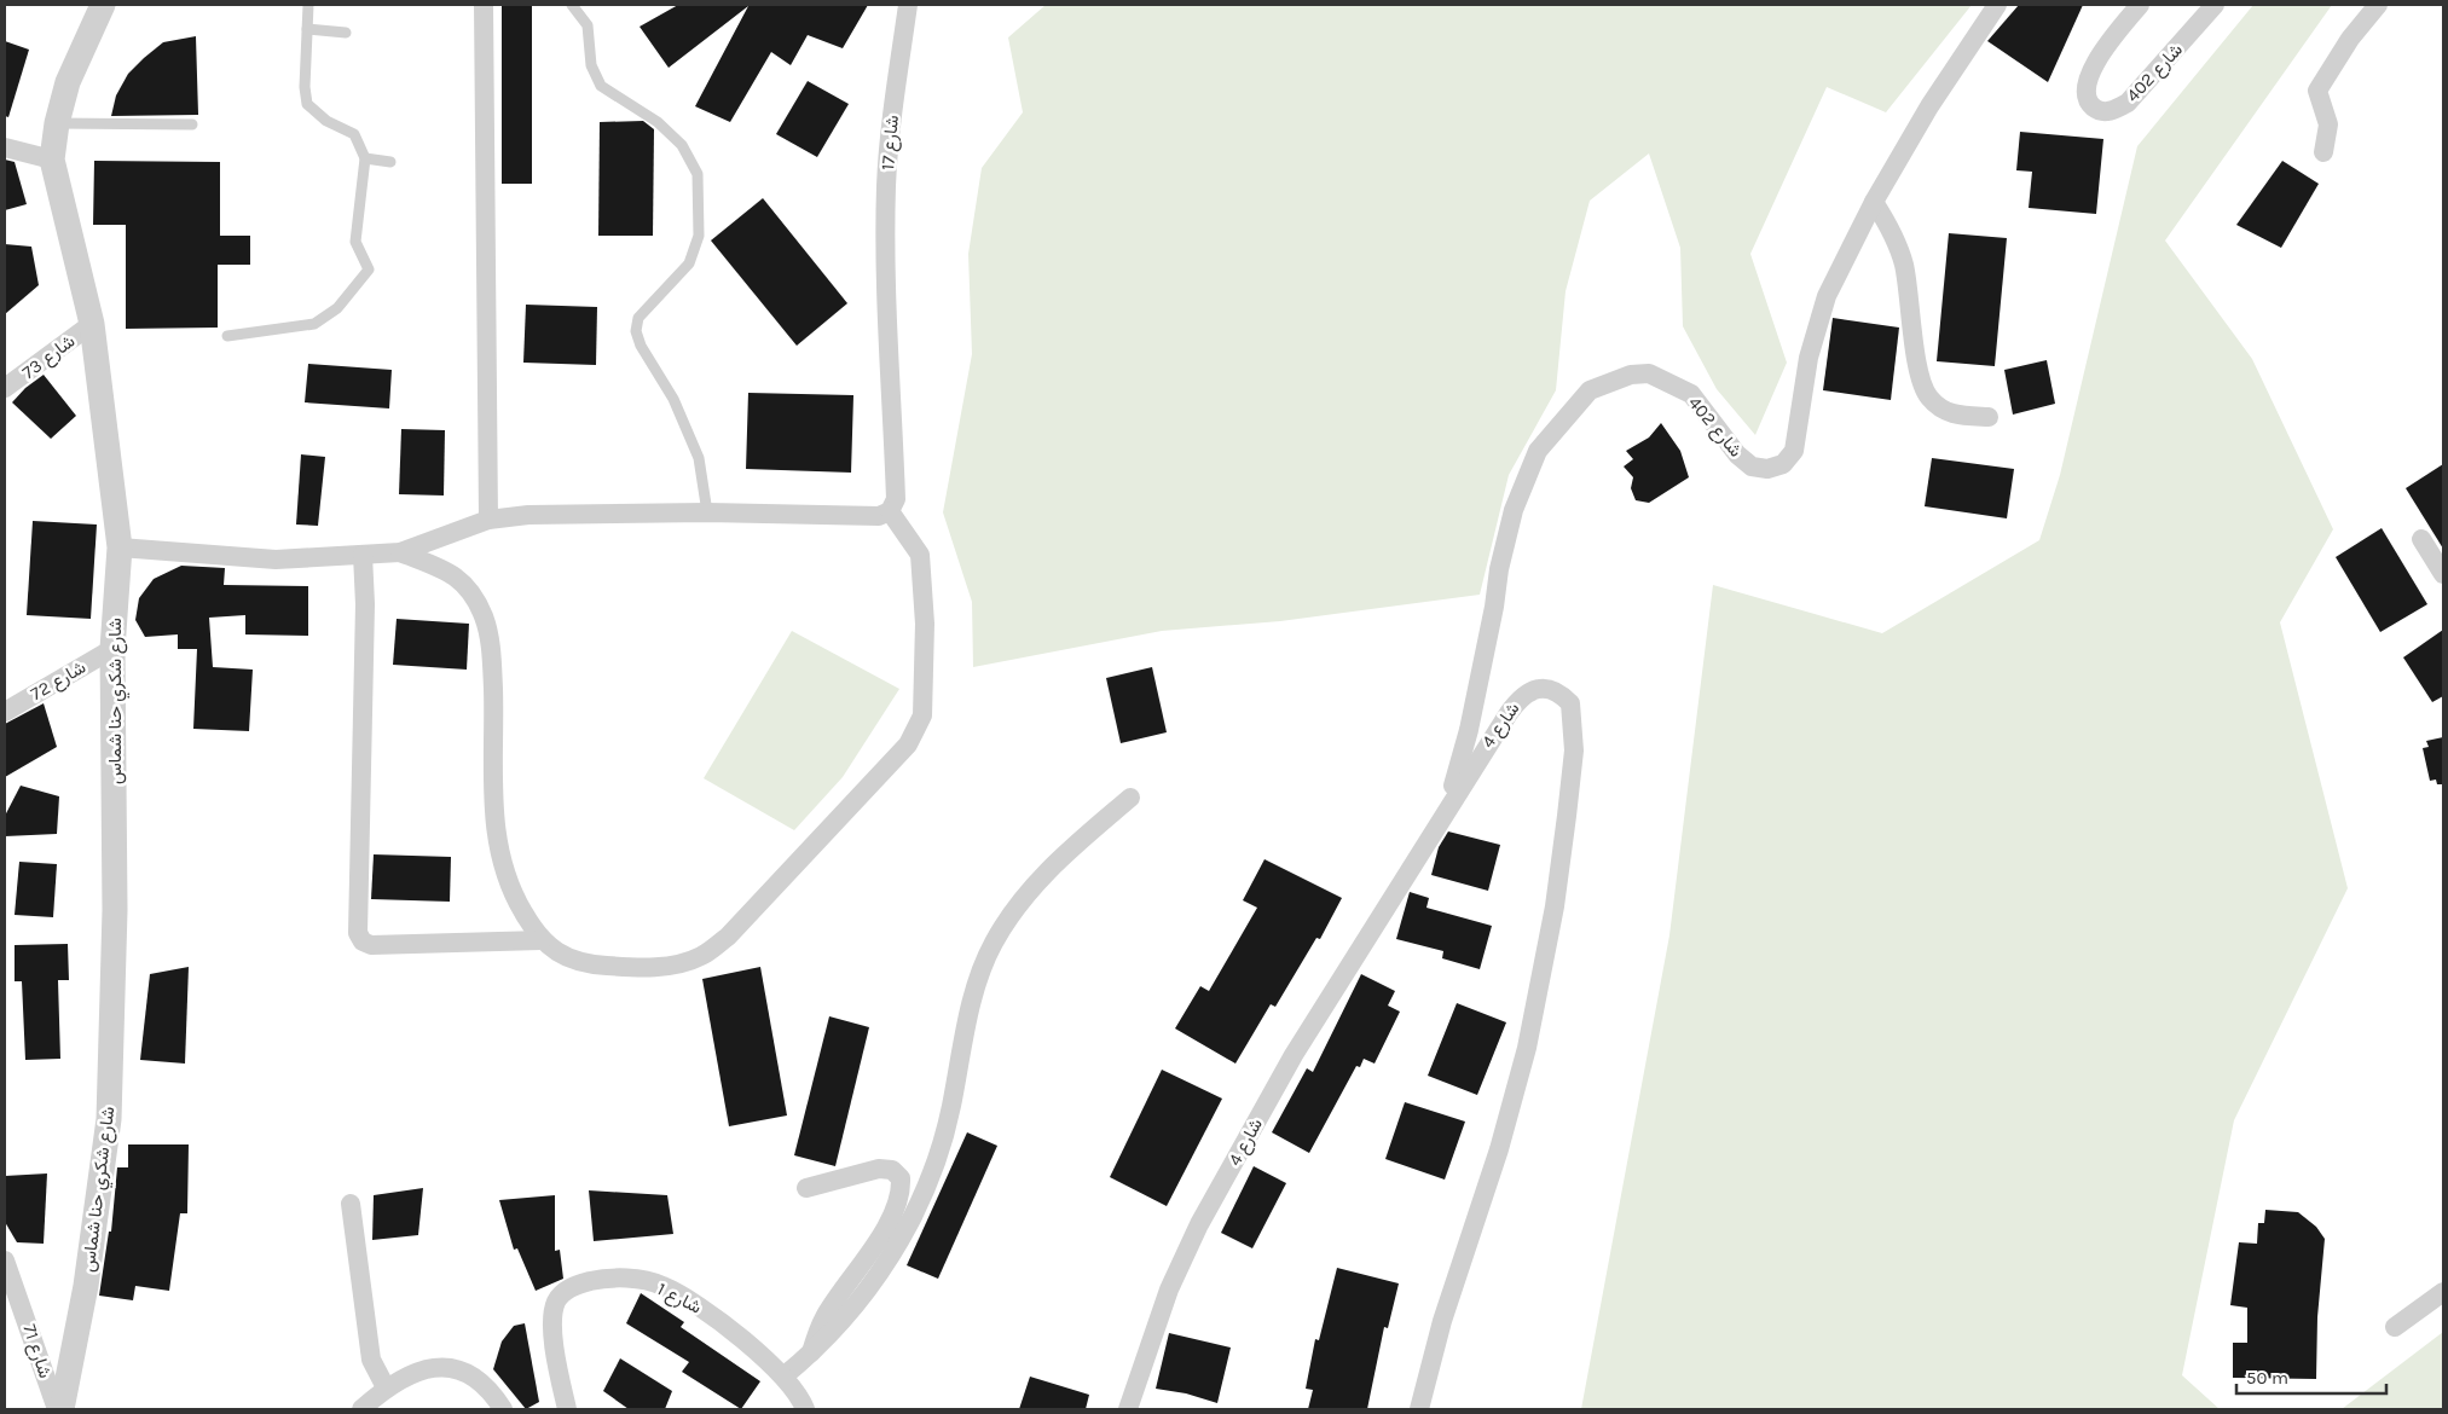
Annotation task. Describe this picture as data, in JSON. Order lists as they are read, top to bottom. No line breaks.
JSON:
{"streets":{"street":["شارع 402","شارع 17","شارع 73","شارع 72","شارع شكري حنا شماس","شارع 4","شارع 1","شارع 71"]},"crossings":[["شارع 402","شارع 4"],["شارع 73","شارع شكري حنا شماس"],["شارع 72","شارع شكري حنا شماس"]],"scale_bar":"50 m"}
